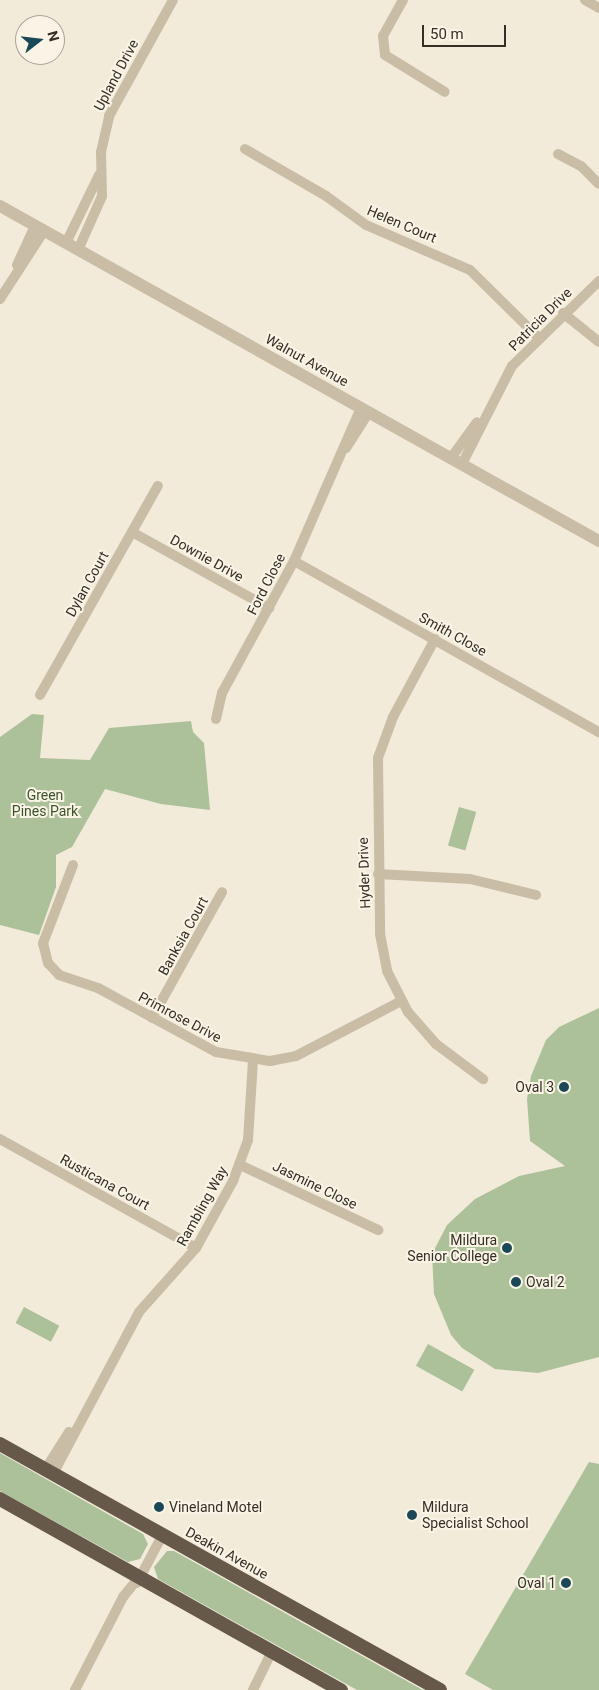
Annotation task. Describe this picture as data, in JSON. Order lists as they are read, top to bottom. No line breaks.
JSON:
{"streets":{"highway":["Deakin Avenue"],"street":["Upland Drive","Helen Court","Patricia Drive","Walnut Avenue","Downie Drive","Dylan Court","Ford Close","Smith Close","Hyder Drive","Banksia Court","Primrose Drive","Rusticana Court","Jasmine Close","Rambling Way"]},"crossings":[["Upland Drive","Walnut Avenue"],["Helen Court","Patricia Drive"],["Patricia Drive","Walnut Avenue"],["Walnut Avenue","Ford Close"],["Downie Drive","Dylan Court"],["Downie Drive","Ford Close"],["Ford Close","Smith Close"],["Smith Close","Hyder Drive"],["Hyder Drive","Primrose Drive"],["Banksia Court","Primrose Drive"],["Primrose Drive","Rambling Way"],["Rusticana Court","Rambling Way"],["Jasmine Close","Rambling Way"],["Rambling Way","Deakin Avenue"]],"parks":["Green Pines Park"],"places":["Oval 3","Mildura Senior College","Oval 2","Vineland Motel","Mildura Specialist School","Oval 1"],"scale_bar":"50 m","north":"right"}
